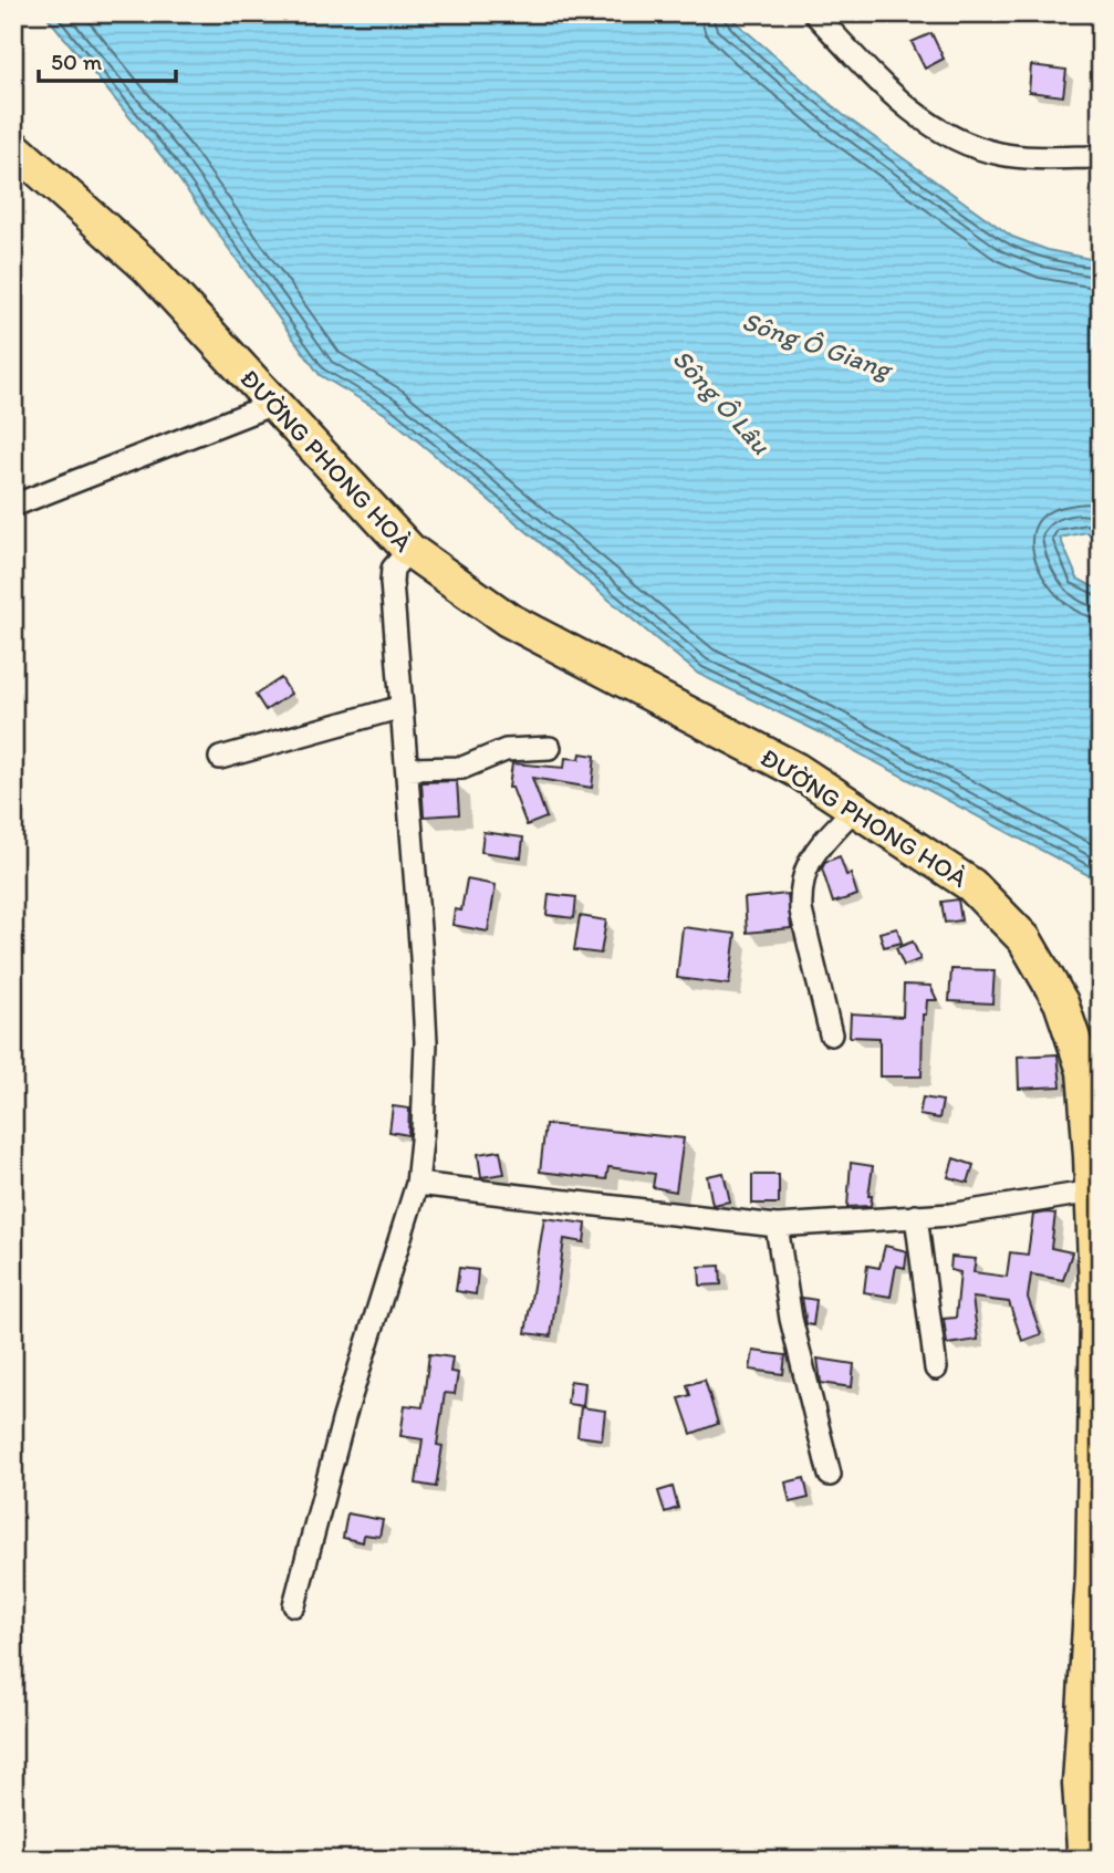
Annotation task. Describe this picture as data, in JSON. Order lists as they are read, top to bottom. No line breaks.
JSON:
{"streets":{"main road":["ĐƯỜNG PHONG HOÀ"]},"water":["Sông Ô Giang","Sông Ô Lâu"],"scale_bar":"50 m"}
